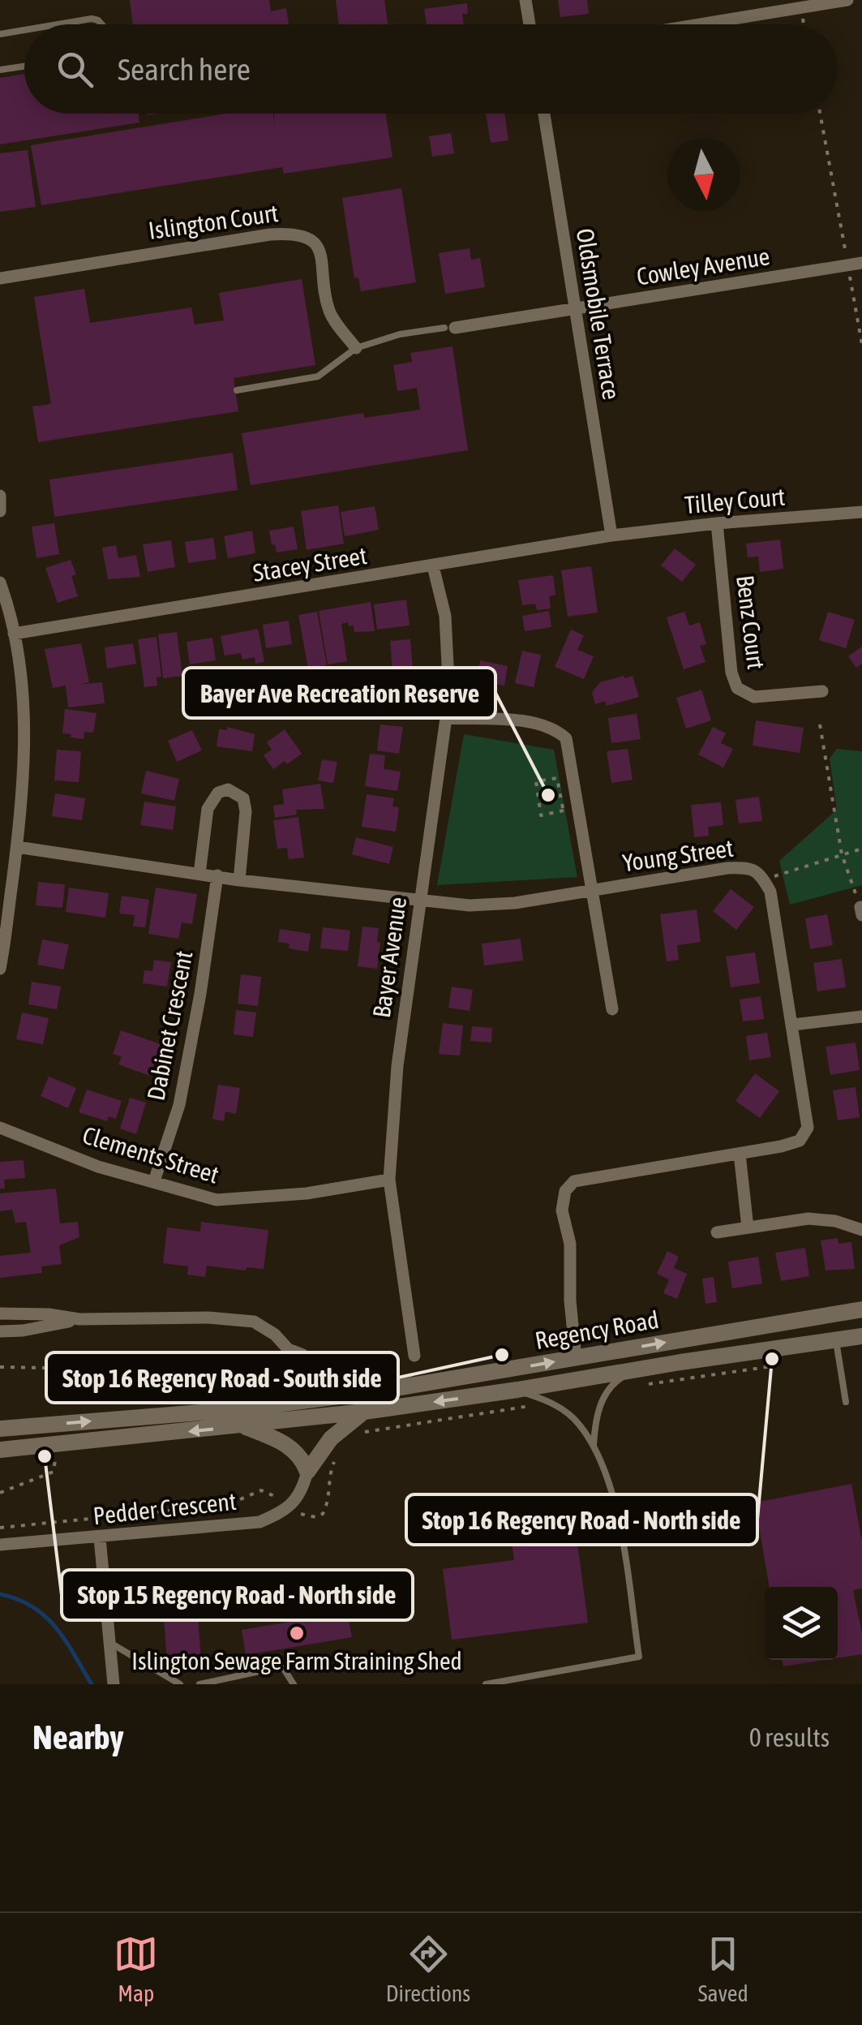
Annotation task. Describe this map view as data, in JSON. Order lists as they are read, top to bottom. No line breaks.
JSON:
{"streets":{"main road":["Regency Road"],"street":["Islington Court","Cowley Avenue","Oldsmobile Terrace","Tilley Court","Stacey Street","Benz Court","Young Street","Bayer Avenue","Dabinet Crescent","Clements Street","Pedder Crescent"]},"crossings":[["Cowley Avenue","Oldsmobile Terrace"],["Oldsmobile Terrace","Tilley Court"],["Oldsmobile Terrace","Stacey Street"],["Tilley Court","Stacey Street"],["Tilley Court","Benz Court"],["Stacey Street","Bayer Avenue"],["Young Street","Bayer Avenue"],["Young Street","Dabinet Crescent"],["Young Street","Regency Road"],["Bayer Avenue","Clements Street"],["Dabinet Crescent","Clements Street"]],"places":["Bayer Ave Recreation Reserve","Stop 16 Regency Road - South side","Stop 16 Regency Road - North side","Stop 15 Regency Road - North side","Islington Sewage Farm Straining Shed"],"north":"bottom","page":{"search":"Search here","heading":["Nearby","0 results"],"nav":["Map","Directions","Saved"]}}
